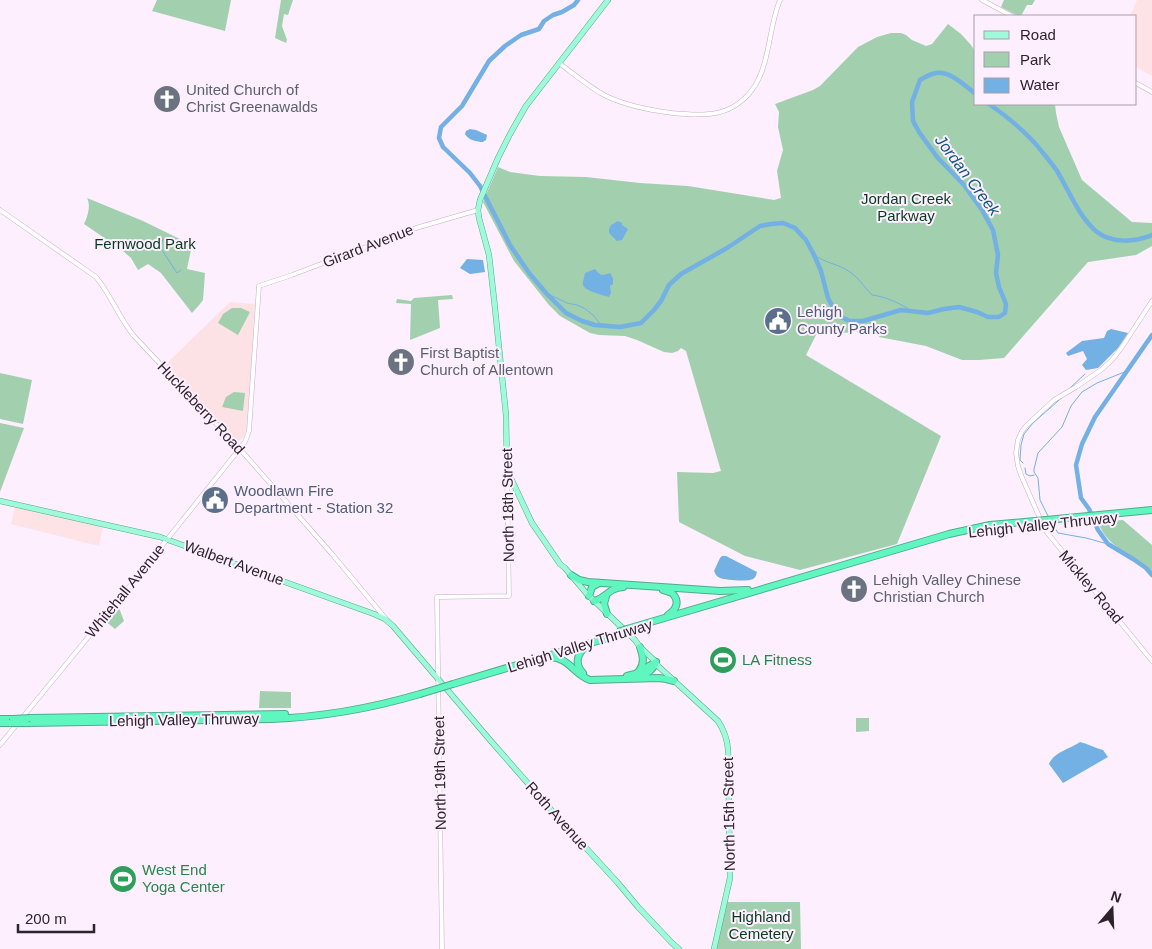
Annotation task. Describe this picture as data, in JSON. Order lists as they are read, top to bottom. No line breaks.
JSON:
{"streets":{"highway":["Lehigh Valley Thruway"],"main road":["North 18th Street","Walbert Avenue","North 15th Street","Roth Avenue"],"street":["Girard Avenue","Huckleberry Road","Mickley Road","Whitehall Avenue","North 19th Street"]},"crossings":[["Girard Avenue","North 18th Street"],["Girard Avenue","Whitehall Avenue"],["Huckleberry Road","Walbert Avenue"],["Huckleberry Road","Whitehall Avenue"],["North 18th Street","North 19th Street"],["Lehigh Valley Thruway","Mickley Road"],["Walbert Avenue","Whitehall Avenue"],["Walbert Avenue","North 19th Street"],["Walbert Avenue","Roth Avenue"],["North 19th Street","Roth Avenue"]],"water":["Jordan Creek"],"parks":["Jordan Creek Parkway","Fernwood Park","Highland Cemetery"],"places":{"church":["United Church of Christ Greenawalds","First Baptist Church of Allentown","Lehigh Valley Chinese Christian Church"],"public building":["Lehigh County Parks","Woodlawn Fire Department - Station 32"],"sports":["LA Fitness","West End Yoga Center"]},"legend":["Road","Park","Water"],"scale_bar":"200 m","north":"top"}
